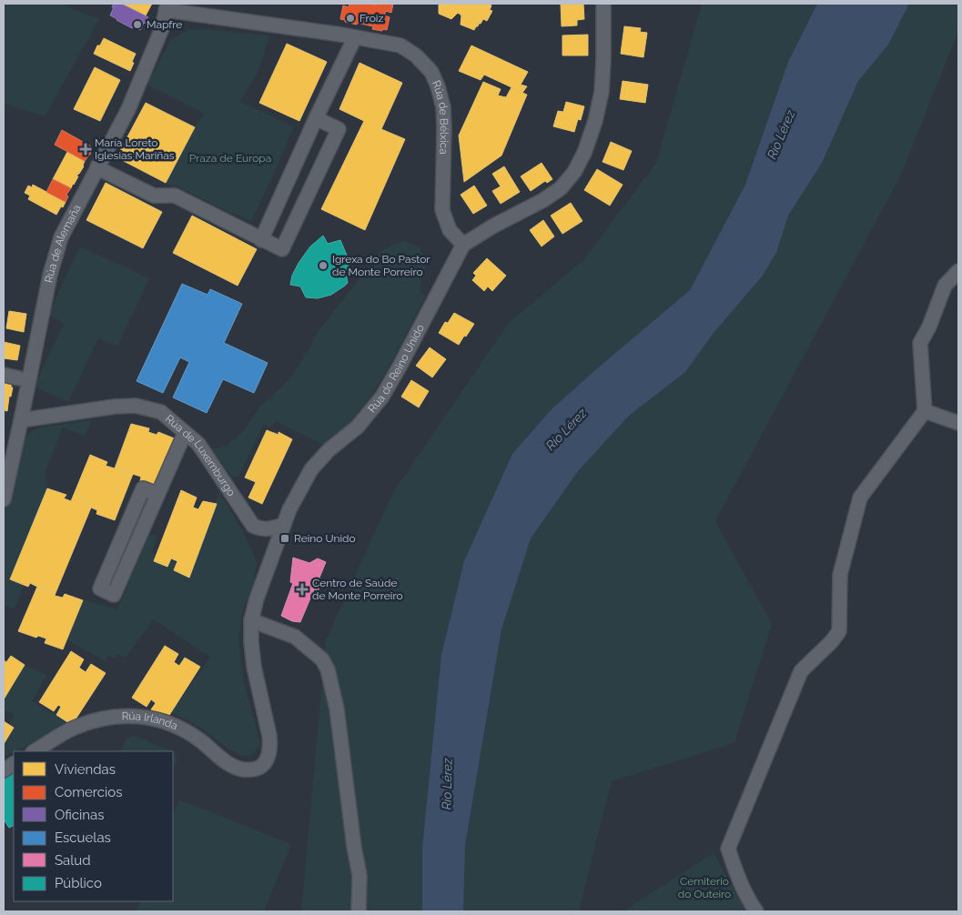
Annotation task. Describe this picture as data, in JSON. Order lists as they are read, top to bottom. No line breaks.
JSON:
{"streets":{"street":["Rúa de Bélxica","Rúa de Alemaña","Rúa do Reino Unido","Rúa de Luxemburgo","Rúa Irlanda"]},"crossings":[["Rúa de Bélxica","Rúa de Alemaña"],["Rúa de Bélxica","Rúa do Reino Unido"],["Rúa de Alemaña","Rúa de Luxemburgo"],["Rúa do Reino Unido","Rúa de Luxemburgo"],["Rúa do Reino Unido","Rúa Irlanda"]],"water":["Río Lérez"],"parks":["Praza de Europa","Cemiterio do Outeiro"],"places":{"other":["Froiz","Mapfre","Igrexa do Bo Pastor de Monte Porreiro"],"health":["María Loreto Iglesias Mariñas","Centro de Saúde de Monte Porreiro"],"transit":["Reino Unido"]},"legend":["Viviendas","Comercios","Oficinas","Escuelas","Salud","Público"]}
